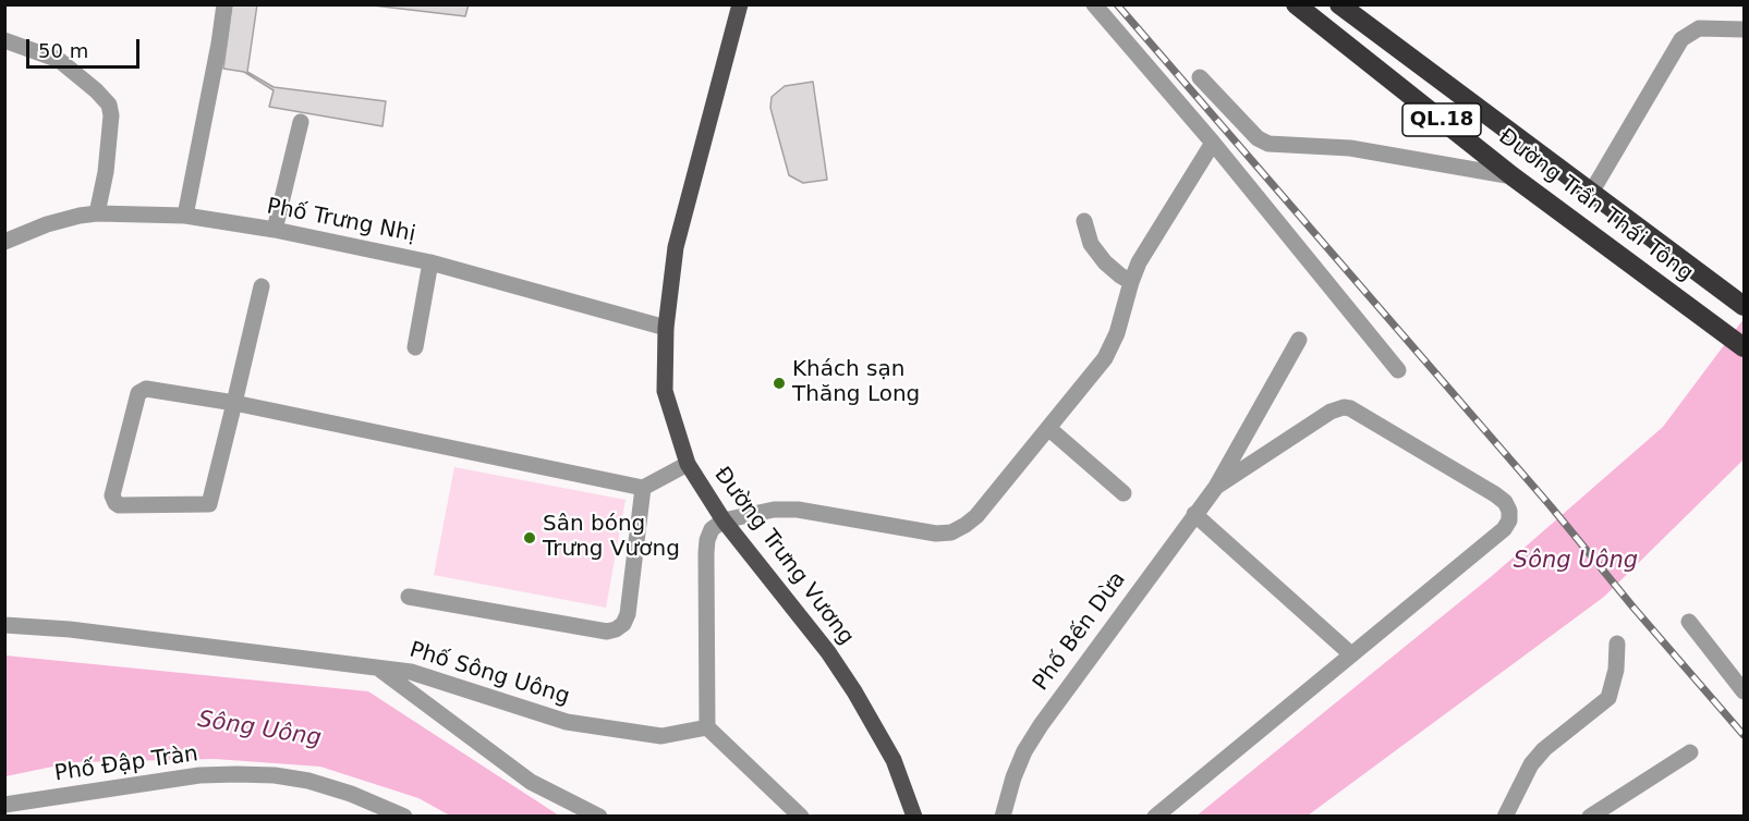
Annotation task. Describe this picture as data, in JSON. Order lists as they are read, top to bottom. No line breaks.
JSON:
{"streets":{"highway":["QL.18","Đường Trần Thái Tông"],"main road":["Đường Trưng Vương"],"street":["Phố Trưng Nhị","Phố Bến Dừa","Phố Sông Uông","Phố Đập Tràn"]},"crossings":[["Phố Trưng Nhị","Đường Trưng Vương"]],"water":["Sông Uông"],"places":["Khách sạn Thăng Long","Sân bóng Trưng Vương"],"scale_bar":"50 m"}
